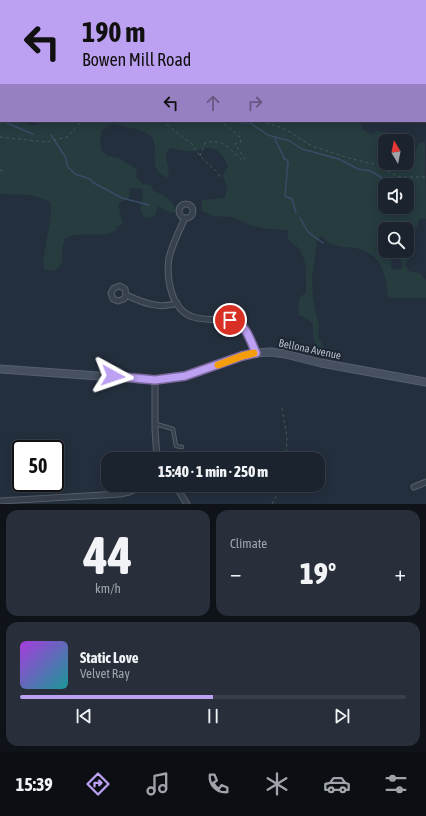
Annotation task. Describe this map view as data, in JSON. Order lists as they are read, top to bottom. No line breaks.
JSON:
{"streets":{"main road":["Bellona Avenue"]},"north":"top","page":{"turn":["190 m","Bowen Mill Road"],"limit":"50","trip":"15:40 · 1 min · 250 m","tile":[["44","km/h"],"Climate"],"heat":["−","19°","+"],"song":["Static Love","Velvet Ray"],"tabs":"15:39"}}
